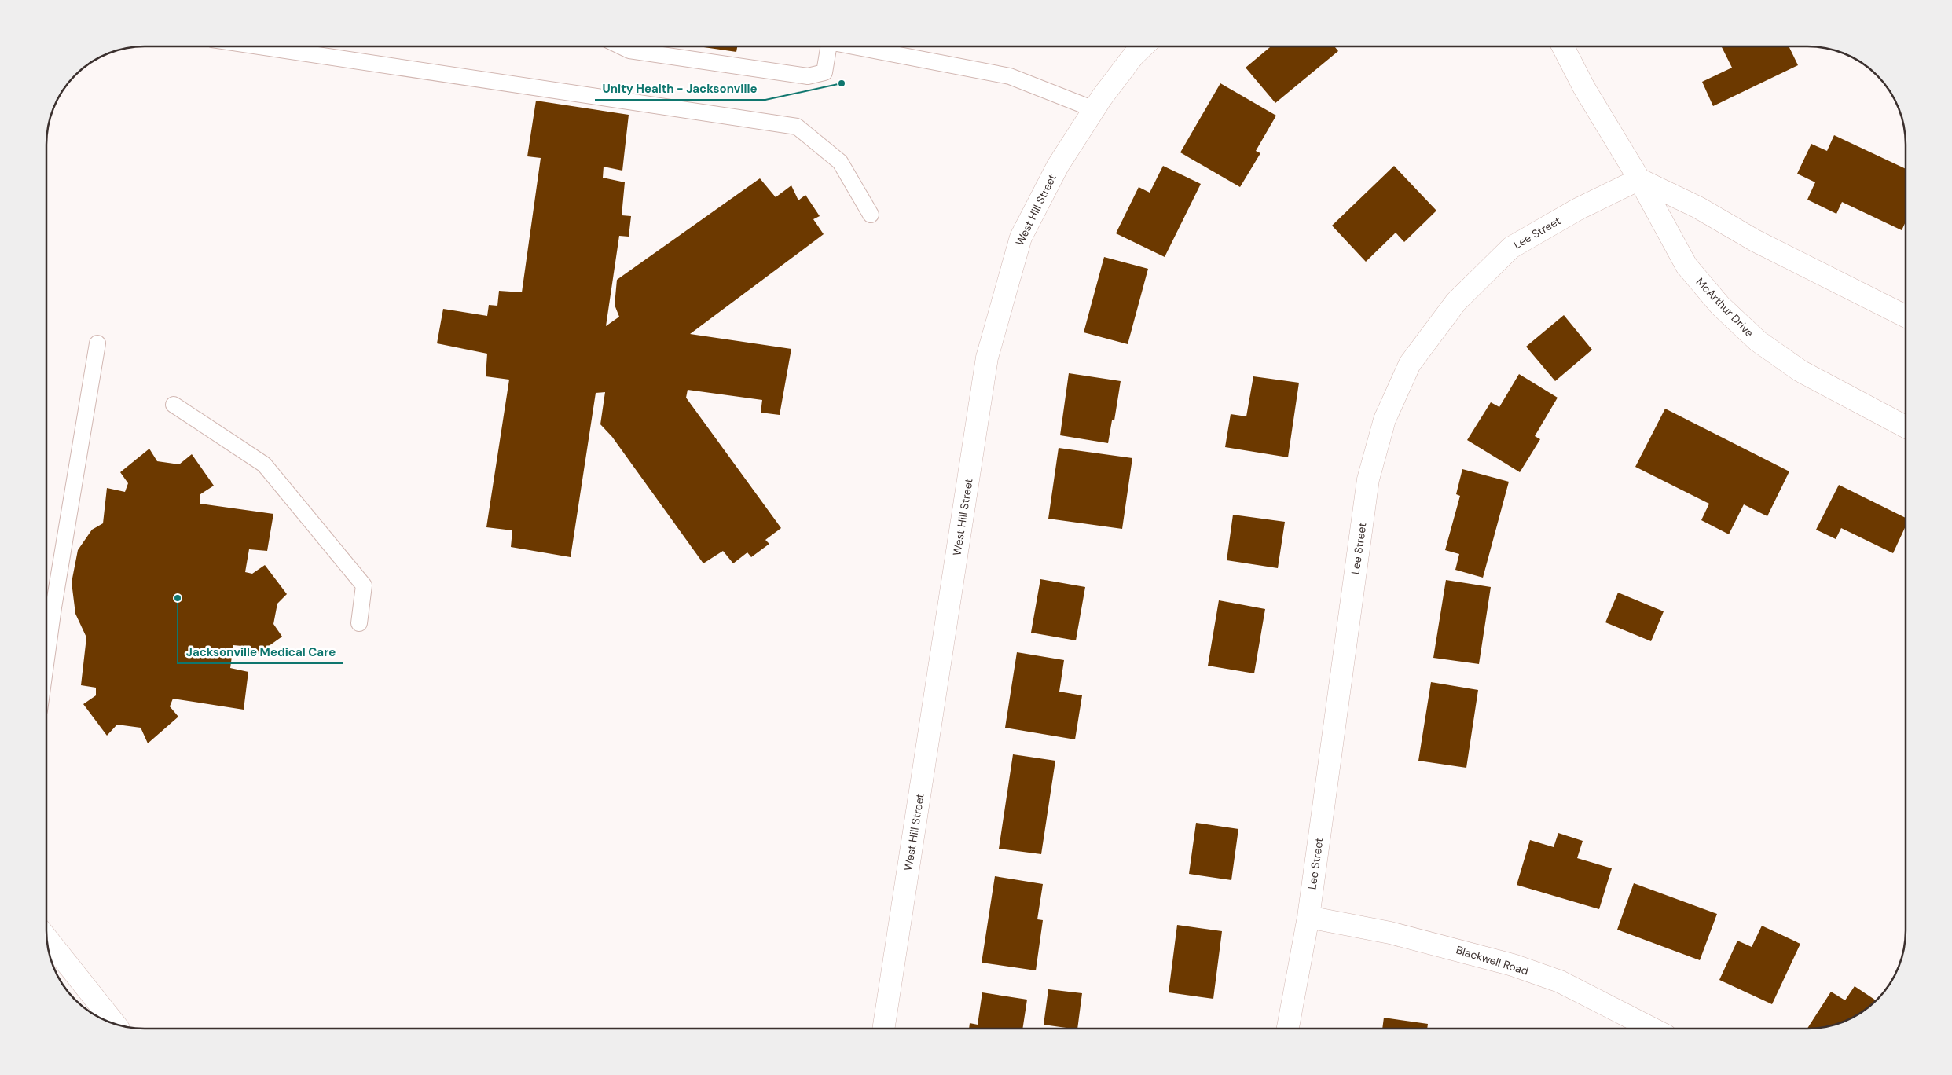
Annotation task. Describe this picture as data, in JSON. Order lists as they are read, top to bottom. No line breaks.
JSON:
{"streets":{"street":["West Hill Street","Lee Street","McArthur Drive","Blackwell Road"]},"crossings":[["Lee Street","McArthur Drive"],["Lee Street","Blackwell Road"]],"places":["Unity Health - Jacksonville","Jacksonville Medical Care"]}
